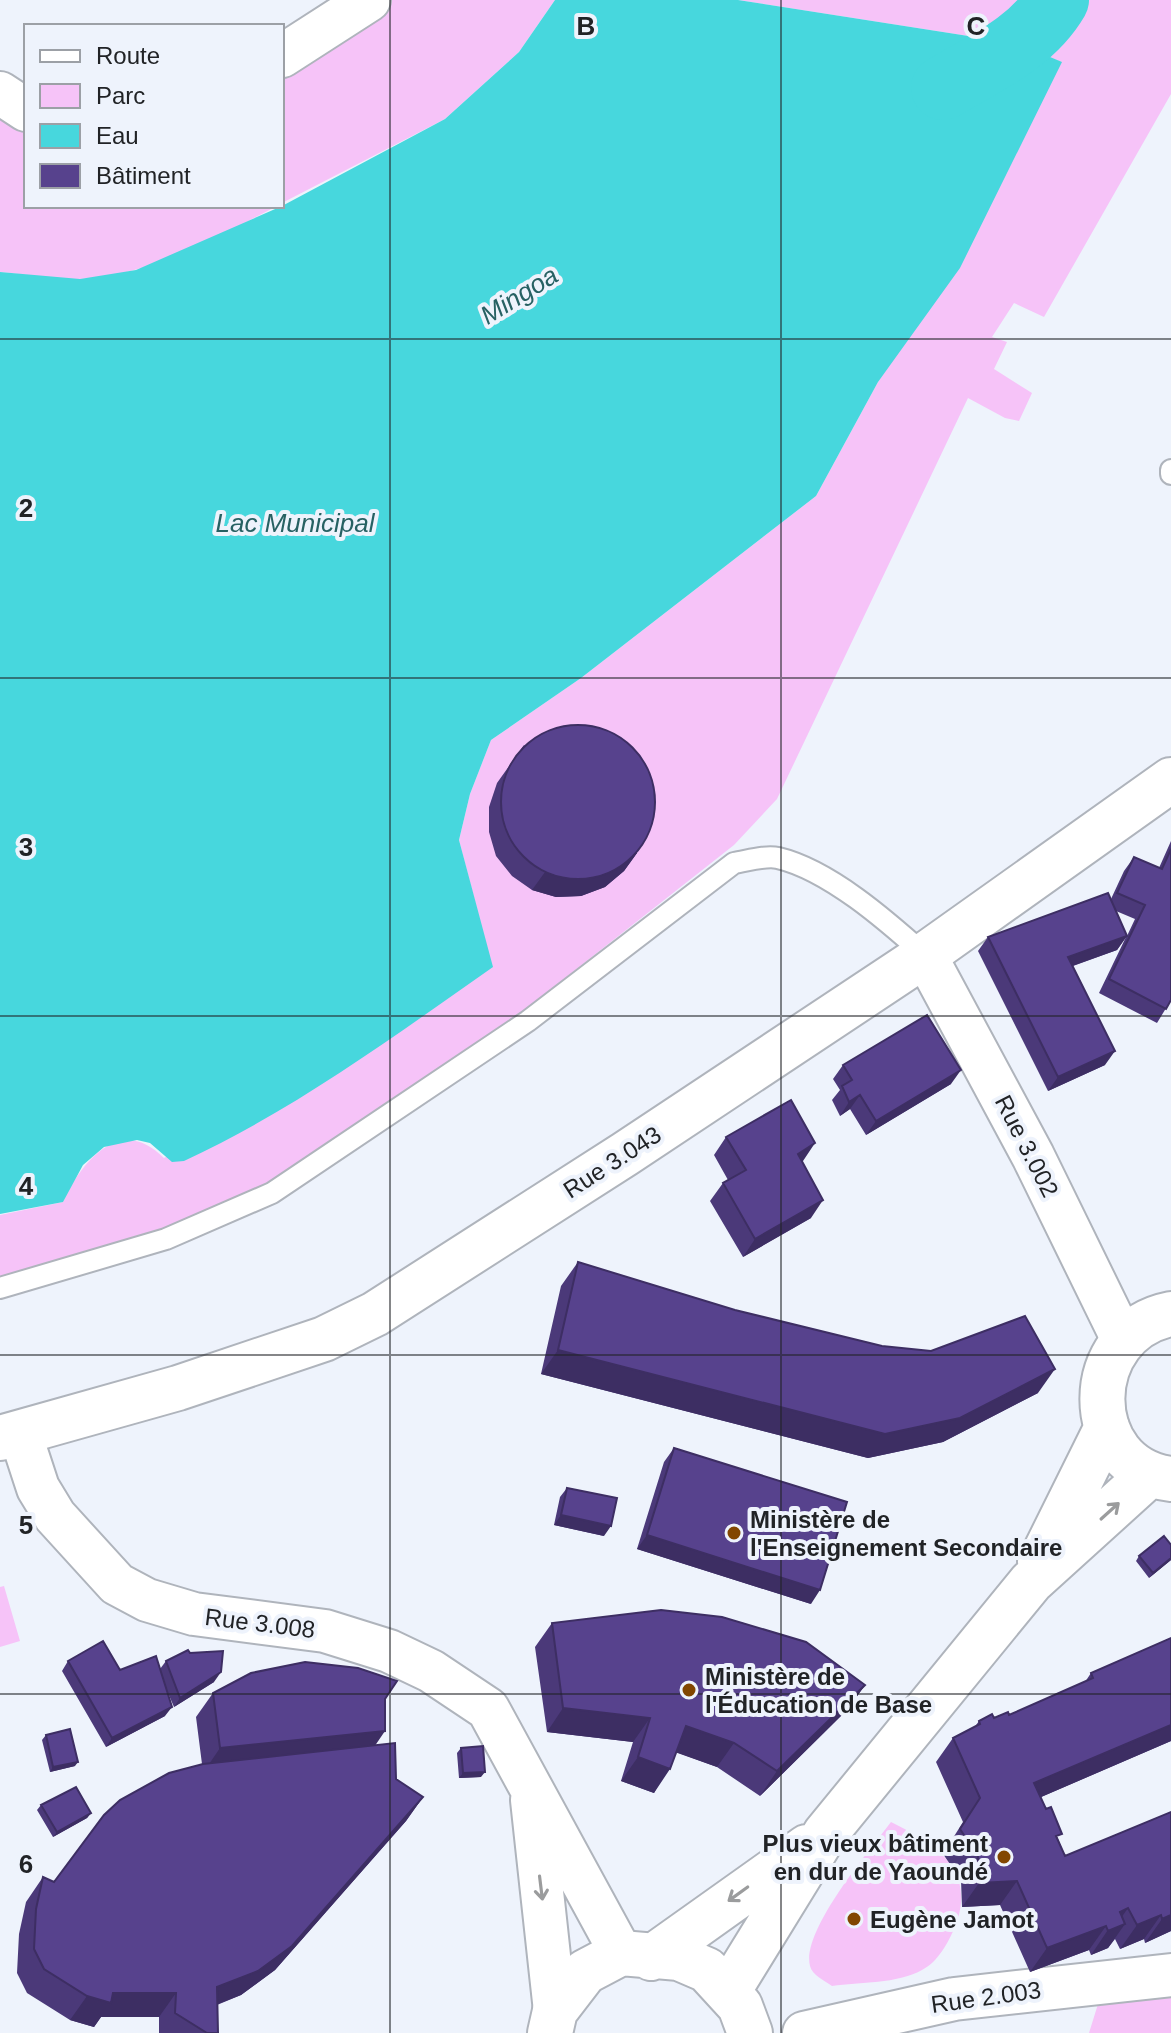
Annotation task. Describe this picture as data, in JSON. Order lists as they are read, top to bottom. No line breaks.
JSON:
{"streets":{"main road":["Rue 3.043"],"street":["Rue 3.002","Rue 3.008","Rue 2.003"]},"crossings":[["Rue 3.002","Rue 3.043"],["Rue 3.043","Rue 3.008"]],"water":["Mingoa","Lac Municipal"],"places":["Ministère de l'Enseignement Secondaire","Ministère de l'Éducation de Base","Plus vieux bâtiment en dur de Yaoundé","Eugène Jamot"],"legend":["Route","Parc","Eau","Bâtiment"],"grid":{"columns":["B","C"],"rows":["2","3","4","5","6"]}}
